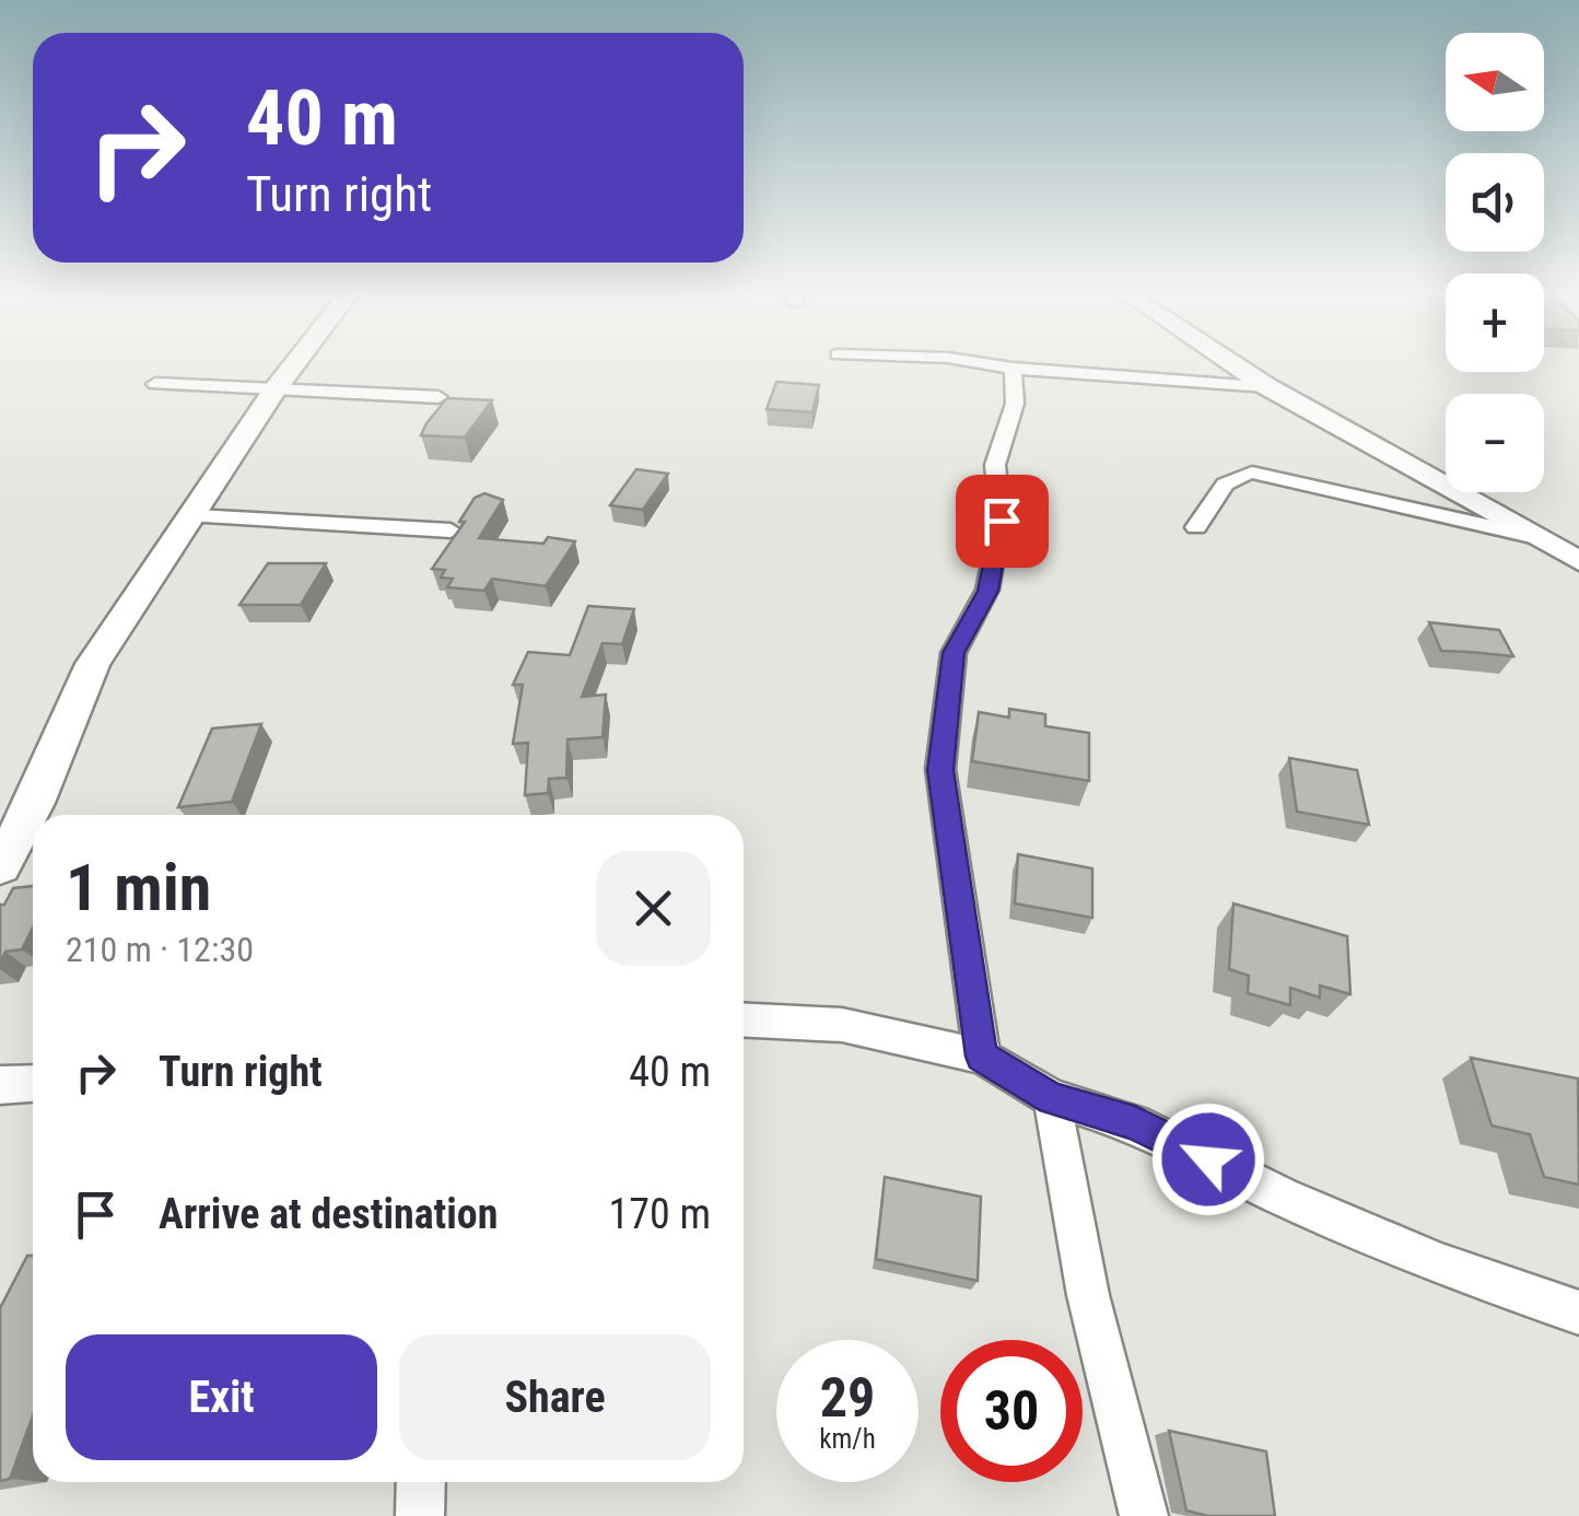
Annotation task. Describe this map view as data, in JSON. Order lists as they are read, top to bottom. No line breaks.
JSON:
{"north":"left","page":{"map_buttons":["+","−"],"turn":["40 m","Turn right"],"heading":["1 min","210 m · 12:30"],"list":[{"name":"Turn right","value":"40 m"},{"name":"Arrive at destination","value":"170 m"}],"buttons":["Exit","Share"],"speed":"29 km/h","limit":"30"}}
